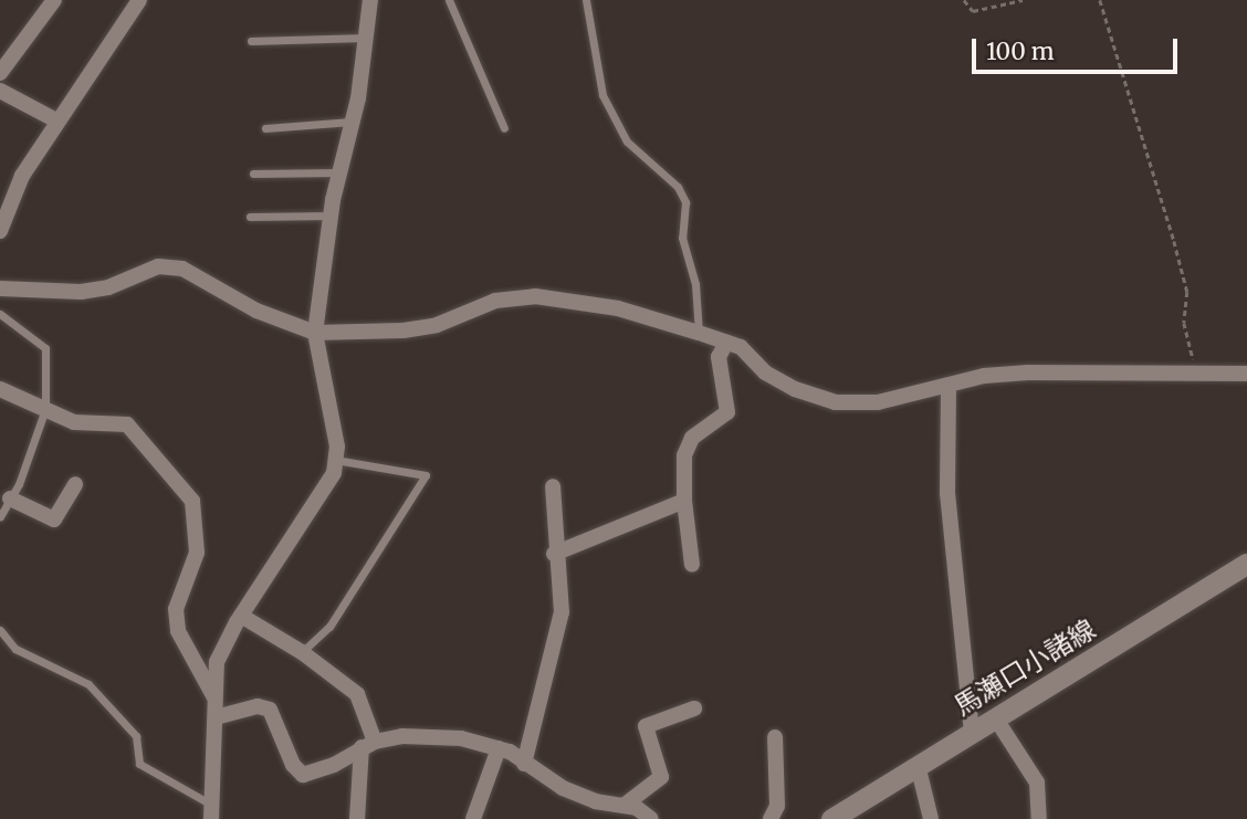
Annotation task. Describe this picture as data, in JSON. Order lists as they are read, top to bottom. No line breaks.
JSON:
{"streets":{"main road":["馬瀬口小諸線"]},"scale_bar":"100 m"}
